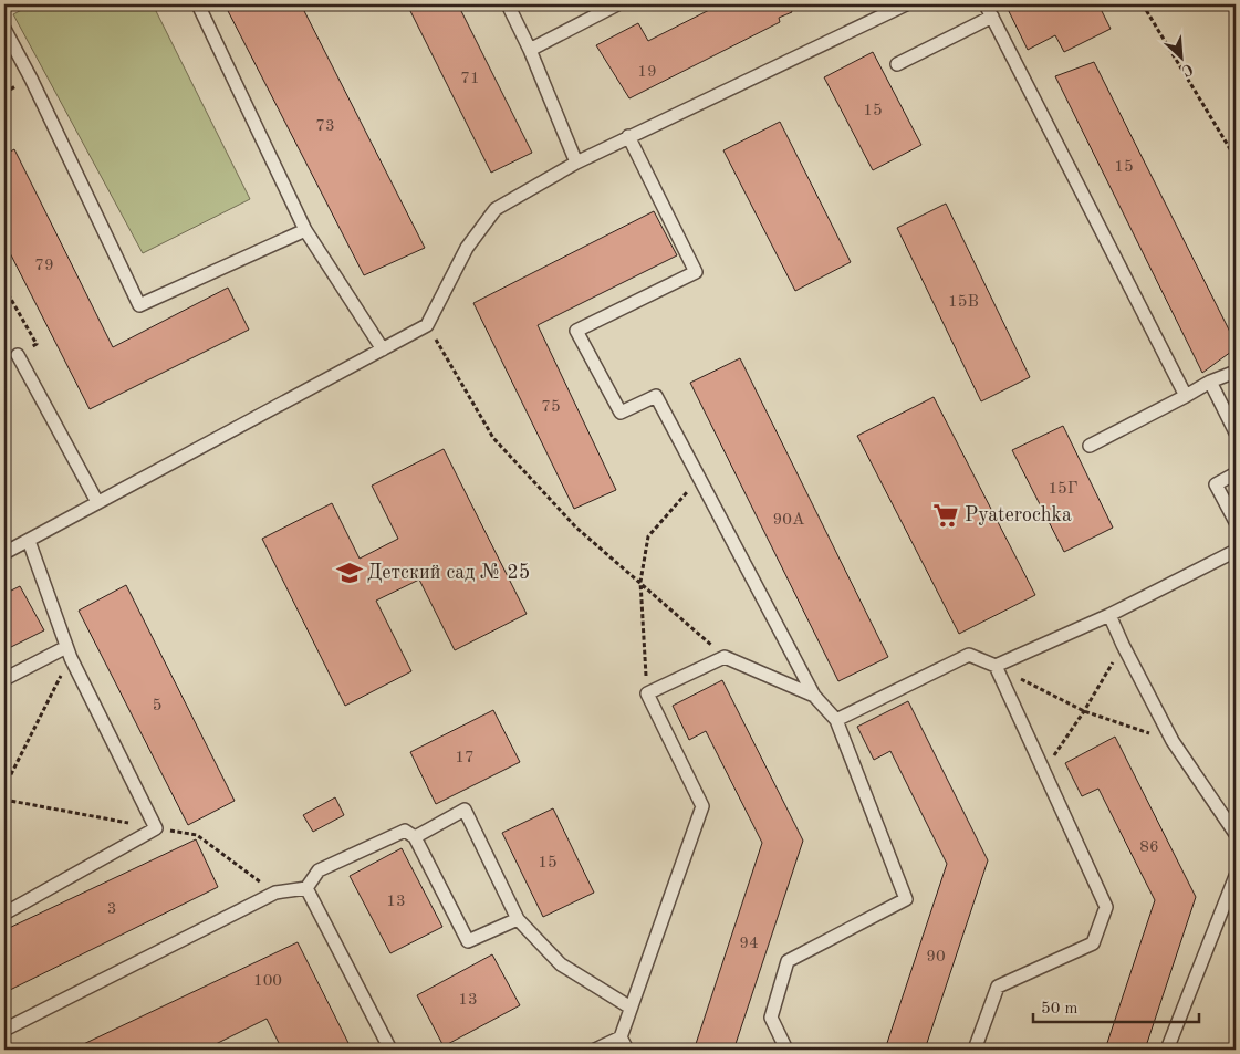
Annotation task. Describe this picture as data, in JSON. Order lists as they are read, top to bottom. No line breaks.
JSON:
{"places":{"supermarket":["Pyaterochka"],"school or university":["Детский сад № 25"]},"house_numbers":["19","71","15","73","15","79","15В","75","15Г","90А","5","17","86","15","13","3","94","90","100","13"],"scale_bar":"50 m","north":"bottom right"}
